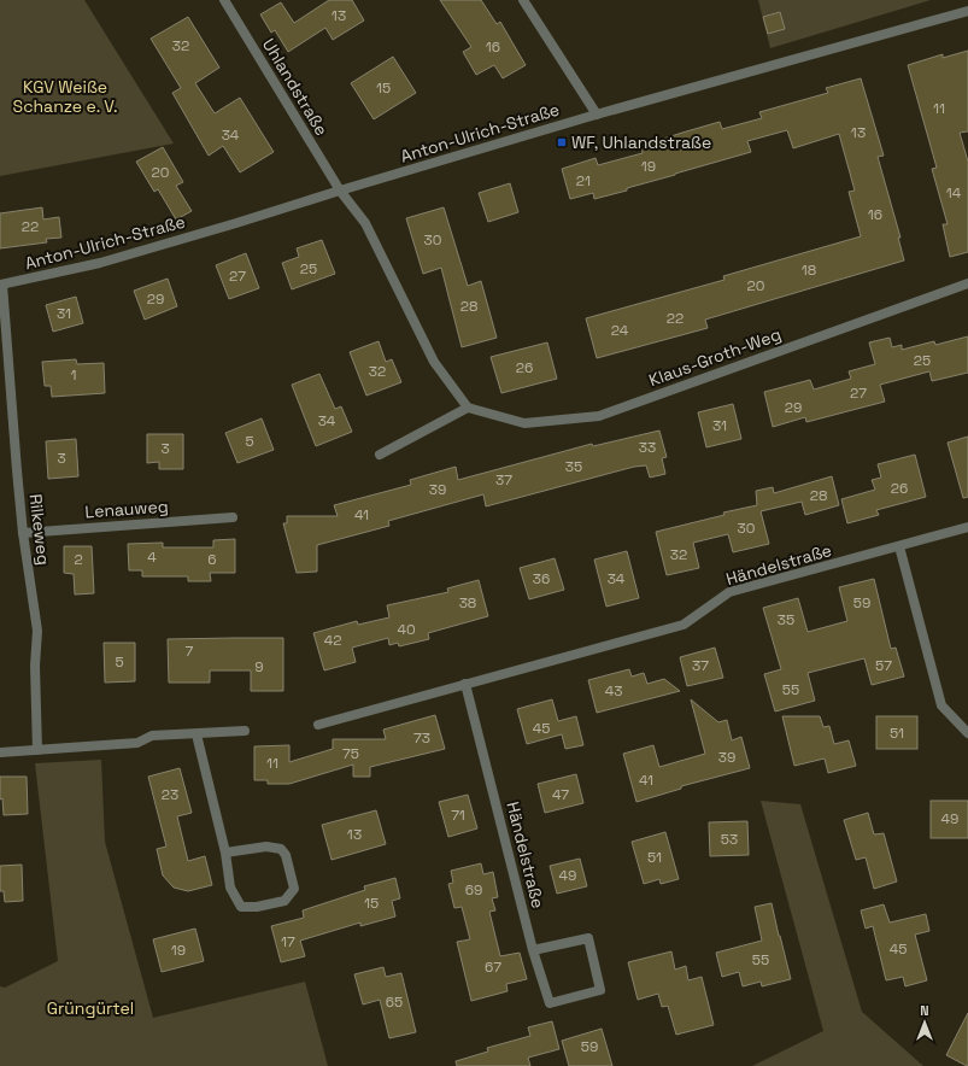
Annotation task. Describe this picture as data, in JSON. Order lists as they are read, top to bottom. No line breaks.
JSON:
{"streets":{"street":["Uhlandstraße","Anton-Ulrich-Straße","Klaus-Groth-Weg","Lenauweg","Rilkeweg","Händelstraße"]},"crossings":[["Uhlandstraße","Anton-Ulrich-Straße"],["Anton-Ulrich-Straße","Rilkeweg"],["Lenauweg","Rilkeweg"]],"parks":["KGV Weiße Schanze e. V.","Grüngürtel"],"places":{"transit":["WF, Uhlandstraße"]},"house_numbers":["13","32","16","15","11","13","34","19","20","21","14","16","22","30","25","18","27","20","29","28","31","22","24","25","26","32","1","27","29","34","31","5","33","3","3","35","37","26","39","28","41","30","32","4","2","6","36","34","38","59","35","40","42","7","5","37","57","9","55","43","45","51","73","75","39","11","41","23","47","71","49","13","53","51","49","69","15","17","45","19","55","67","65","59"],"north":"top"}
